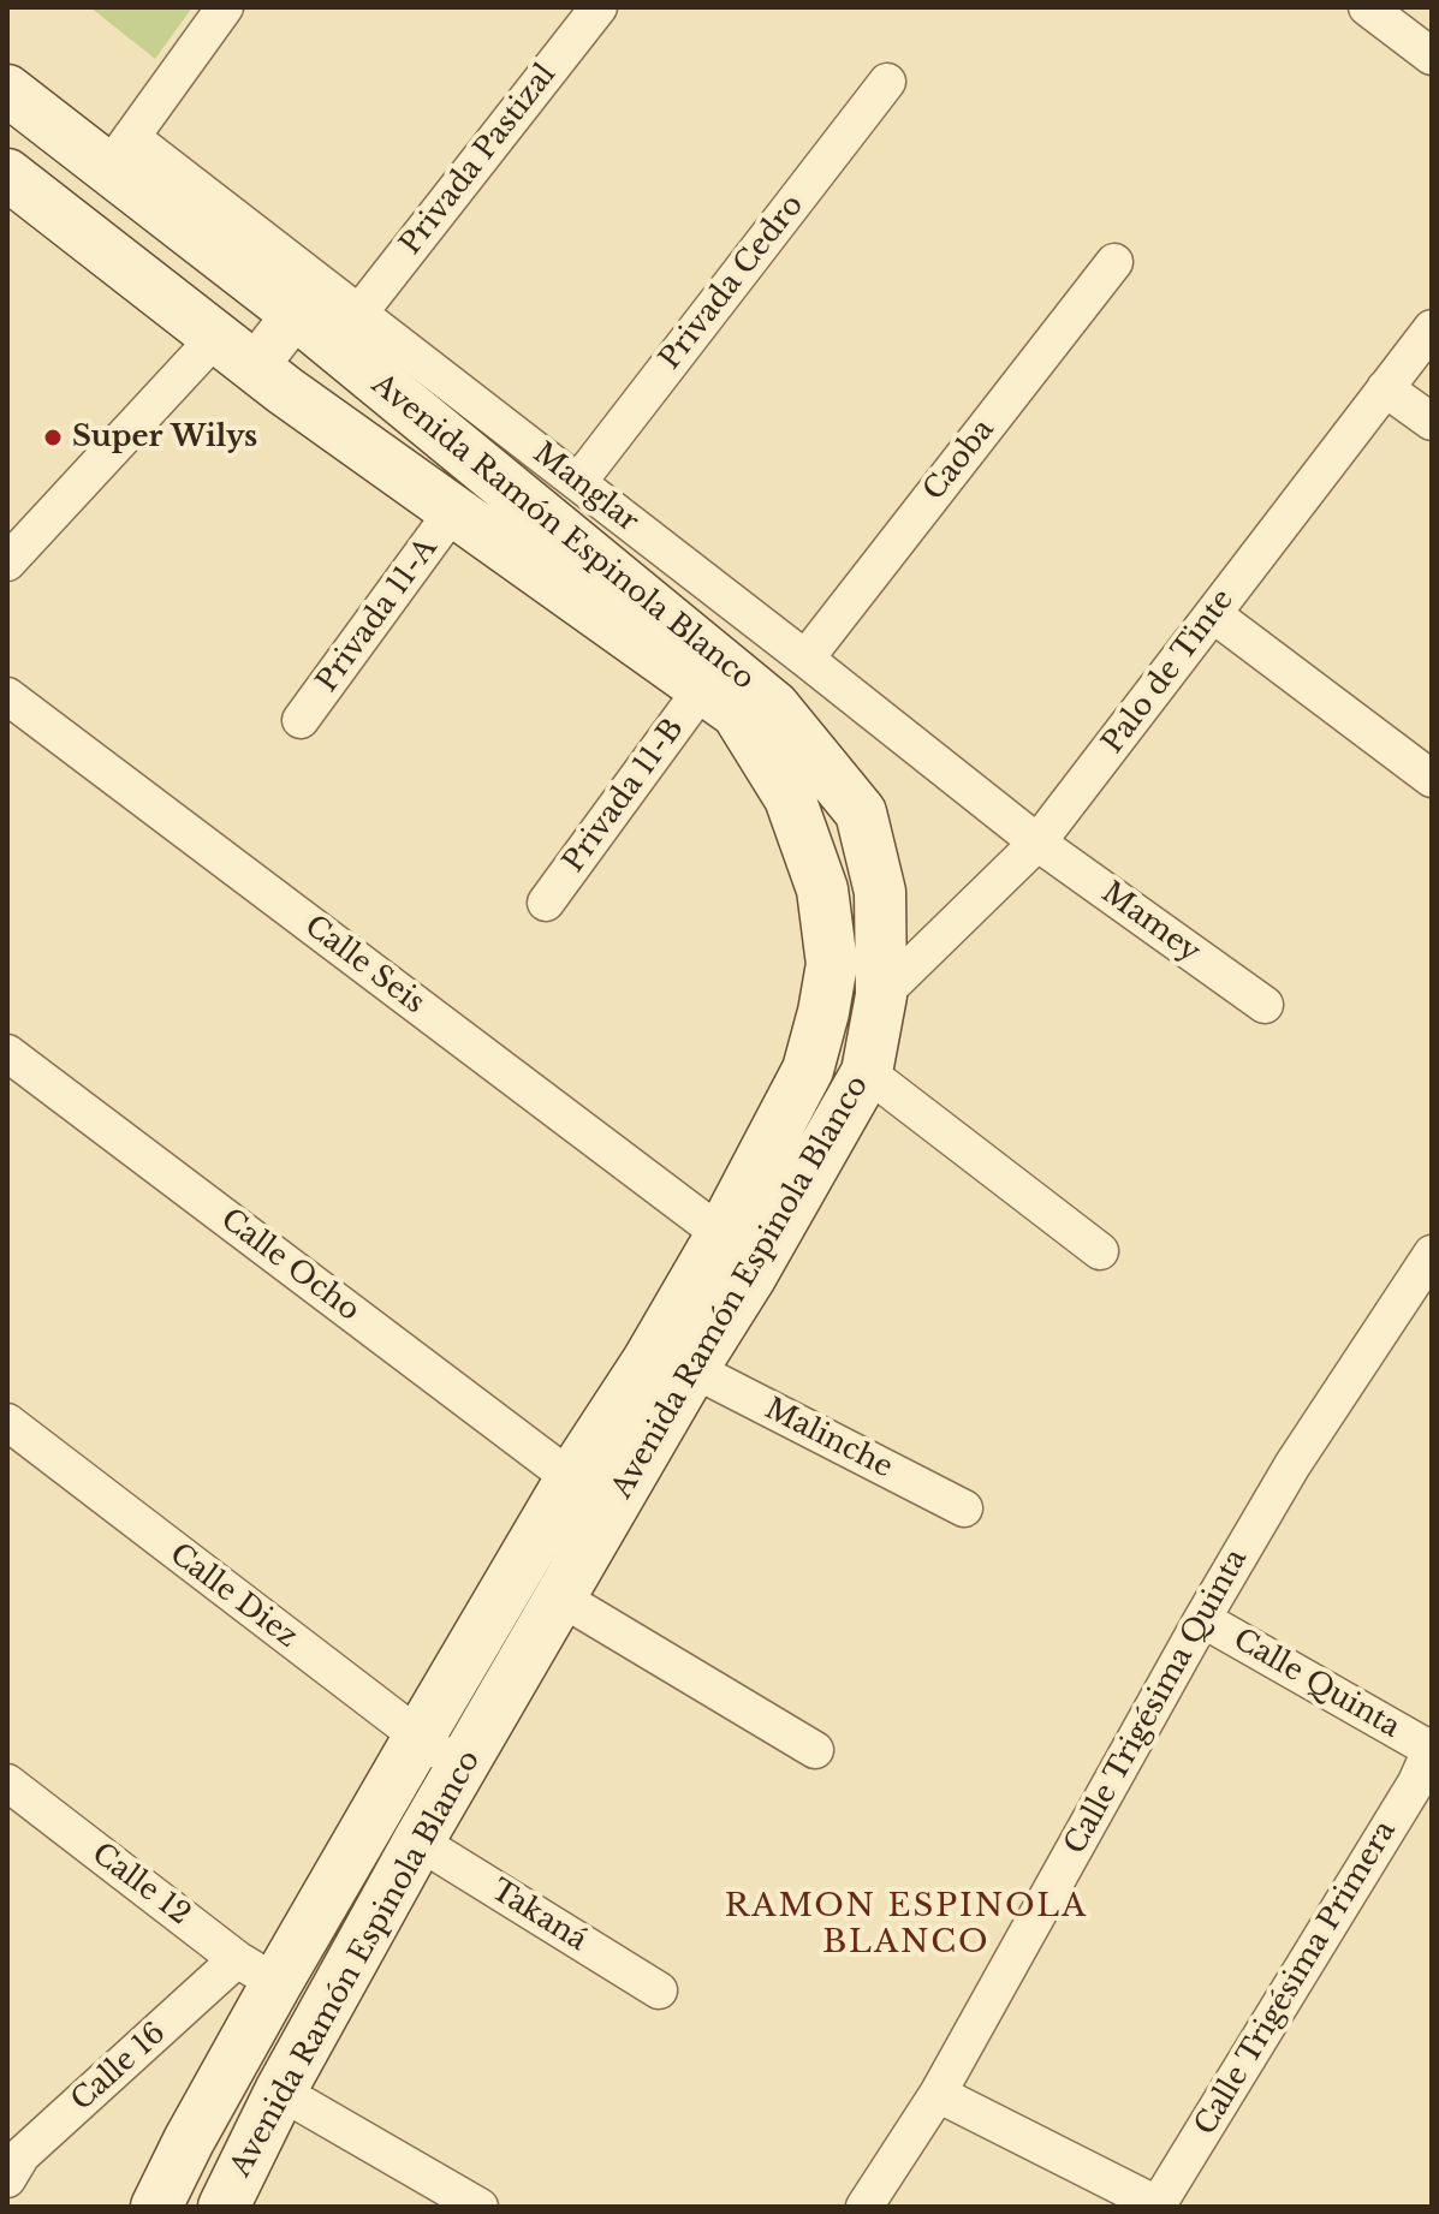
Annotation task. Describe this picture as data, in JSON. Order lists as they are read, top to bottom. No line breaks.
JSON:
{"streets":{"main road":["Avenida Ramón Espinola Blanco"],"street":["Privada Pastizal","Privada Cedro","Caoba","Manglar","Privada 11-A","Palo de Tinte","Privada 11-B","Mamey","Calle Seis","Calle Ocho","Malinche","Calle Diez","Calle Quinta","Calle Trigésima Quinta","Calle 12","Takaná","Calle Trigésima Primera","Calle 16"]},"crossings":[["Privada Pastizal","Manglar"],["Privada Cedro","Manglar"],["Caoba","Manglar"],["Manglar","Avenida Ramón Espinola Blanco"],["Manglar","Palo de Tinte"],["Manglar","Mamey"],["Avenida Ramón Espinola Blanco","Privada 11-A"],["Avenida Ramón Espinola Blanco","Palo de Tinte"],["Avenida Ramón Espinola Blanco","Privada 11-B"],["Avenida Ramón Espinola Blanco","Calle Seis"],["Avenida Ramón Espinola Blanco","Calle Ocho"],["Avenida Ramón Espinola Blanco","Malinche"],["Avenida Ramón Espinola Blanco","Calle Diez"],["Avenida Ramón Espinola Blanco","Calle 12"],["Avenida Ramón Espinola Blanco","Takaná"],["Avenida Ramón Espinola Blanco","Calle 16"],["Palo de Tinte","Mamey"],["Calle Quinta","Calle Trigésima Quinta"],["Calle Quinta","Calle Trigésima Primera"],["Calle 12","Calle 16"]],"districts":["RAMON ESPINOLA BLANCO"],"places":["Super Wilys"]}
